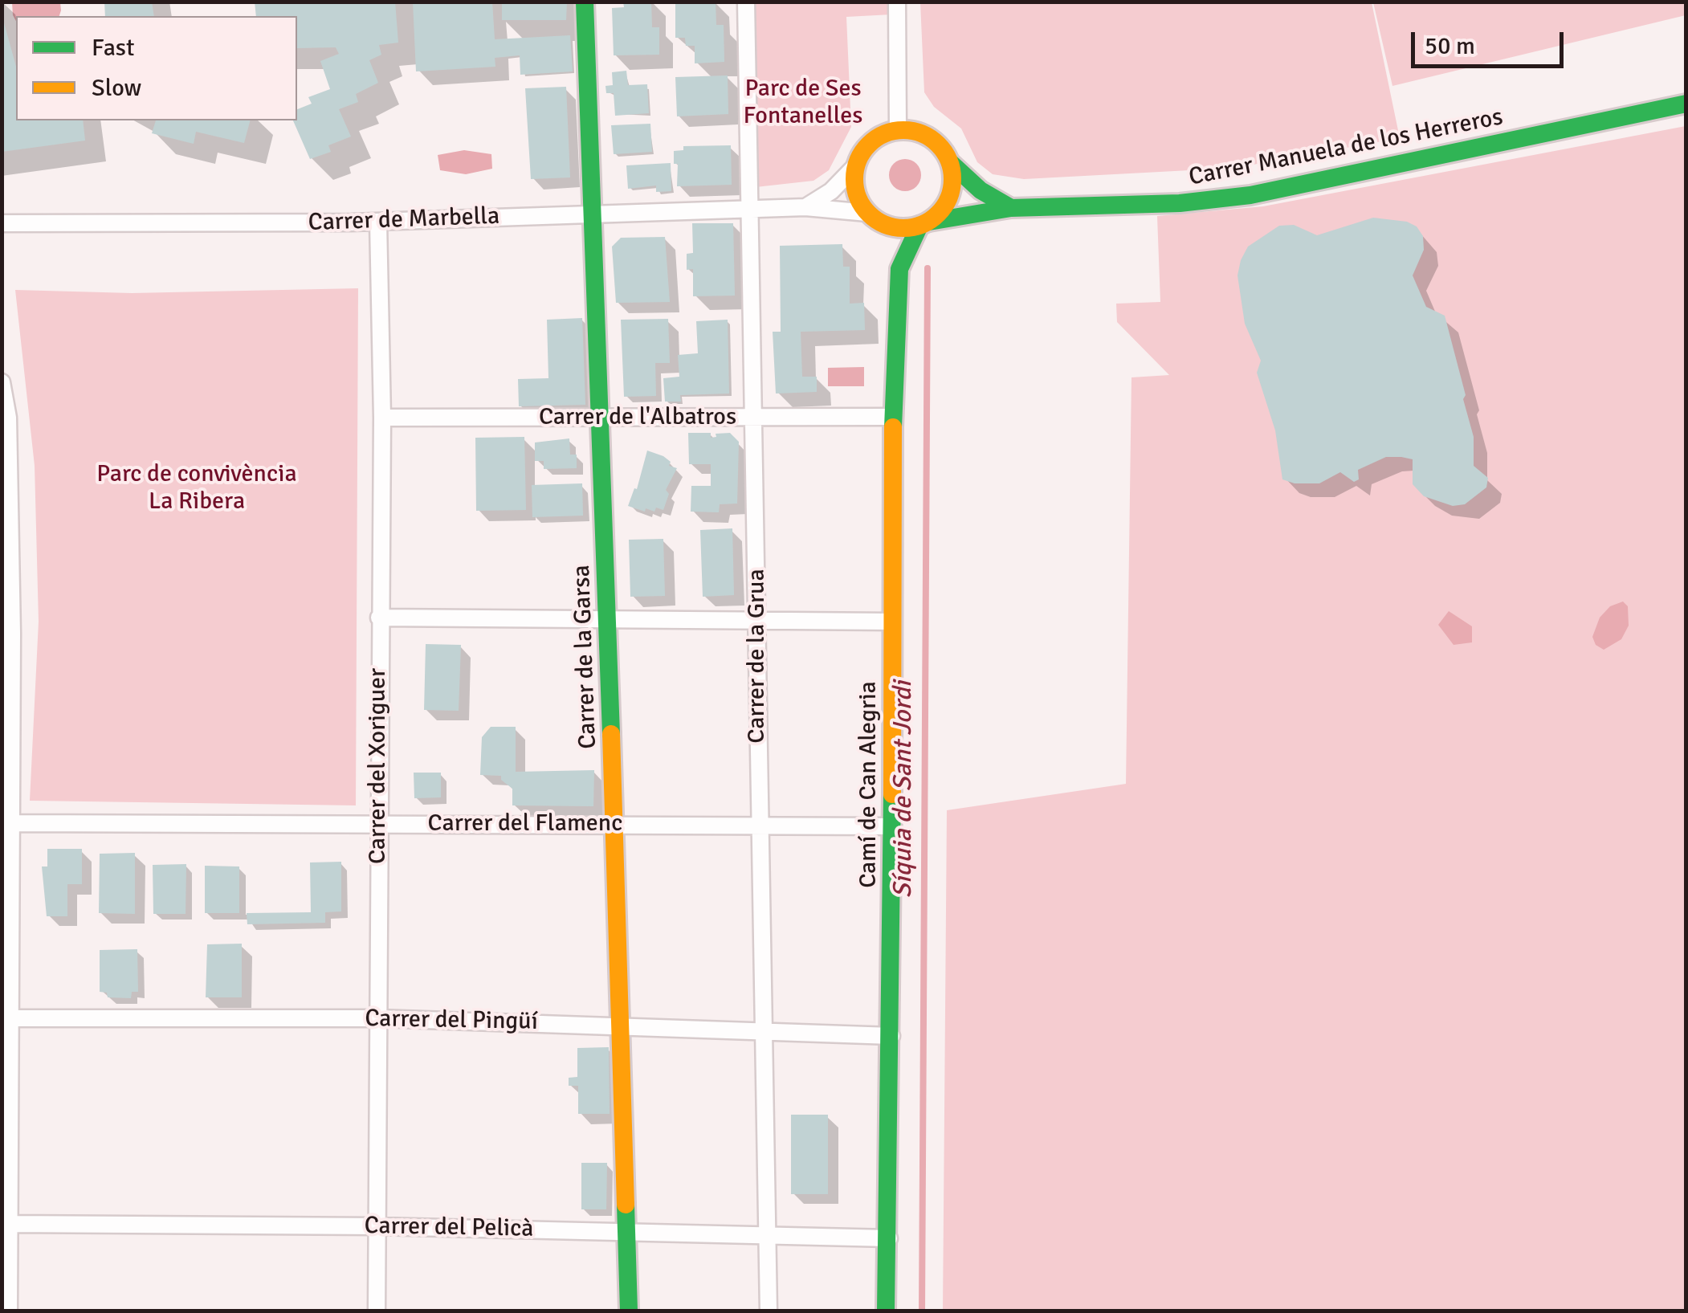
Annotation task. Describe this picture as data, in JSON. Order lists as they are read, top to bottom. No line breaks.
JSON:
{"streets":{"street":["Carrer Manuela de los Herreros","Carrer de Marbella","Carrer de l'Albatros","Carrer de la Grua","Carrer de la Garsa","Carrer del Xoriguer","Camí de Can Alegria","Carrer del Flamenc","Carrer del Pingüí","Carrer del Pelicà"]},"crossings":[["Carrer Manuela de los Herreros","Carrer de Marbella"],["Carrer de Marbella","Carrer de la Grua"],["Carrer de Marbella","Carrer de la Garsa"],["Carrer de Marbella","Carrer del Xoriguer"],["Carrer de l'Albatros","Carrer de la Grua"],["Carrer de l'Albatros","Carrer de la Garsa"],["Carrer de l'Albatros","Carrer del Xoriguer"],["Carrer de l'Albatros","Camí de Can Alegria"],["Carrer de la Grua","Carrer del Flamenc"],["Carrer de la Grua","Carrer del Pingüí"],["Carrer de la Grua","Carrer del Pelicà"],["Carrer de la Garsa","Carrer del Flamenc"],["Carrer de la Garsa","Carrer del Pingüí"],["Carrer de la Garsa","Carrer del Pelicà"],["Carrer del Xoriguer","Carrer del Flamenc"],["Carrer del Xoriguer","Carrer del Pingüí"],["Carrer del Xoriguer","Carrer del Pelicà"],["Camí de Can Alegria","Carrer del Flamenc"],["Camí de Can Alegria","Carrer del Pingüí"],["Camí de Can Alegria","Carrer del Pelicà"]],"water":["Síquia de Sant Jordi"],"parks":["Parc de Ses Fontanelles","Parc de convivència La Ribera"],"legend":["Fast","Slow"],"scale_bar":"50 m"}
